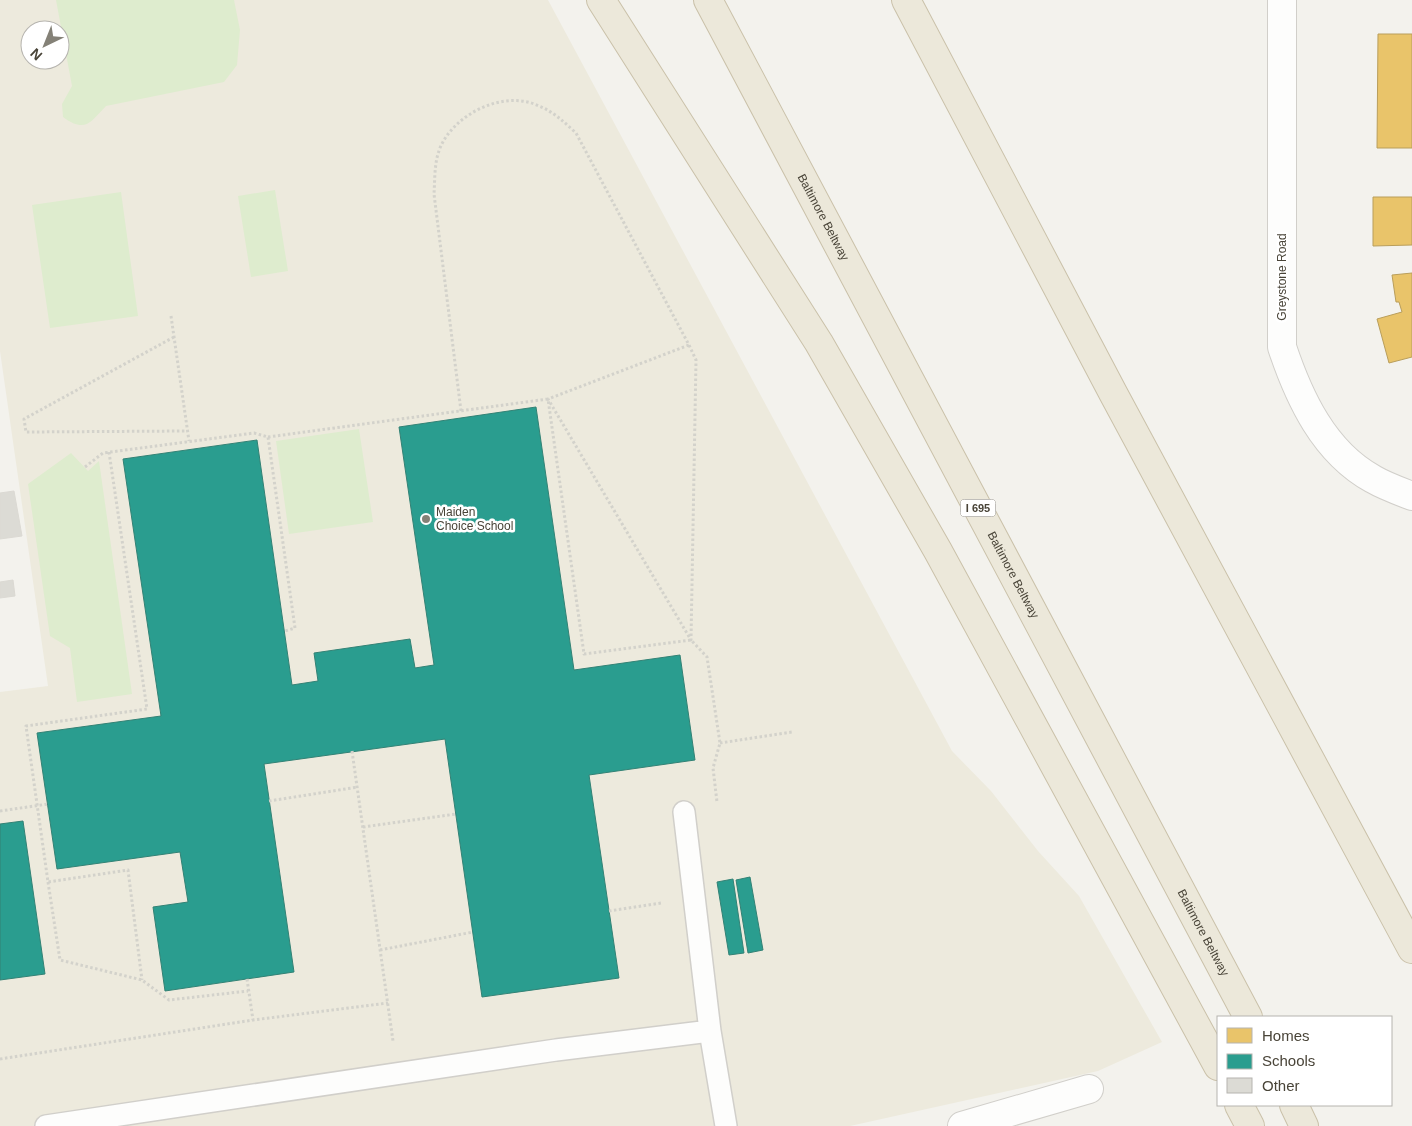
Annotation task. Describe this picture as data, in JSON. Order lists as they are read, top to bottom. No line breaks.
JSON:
{"streets":{"highway":["Baltimore Beltway","I 695"],"street":["Greystone Road"]},"places":["Maiden Choice School"],"legend":["Homes","Schools","Other"],"north":"bottom left"}
